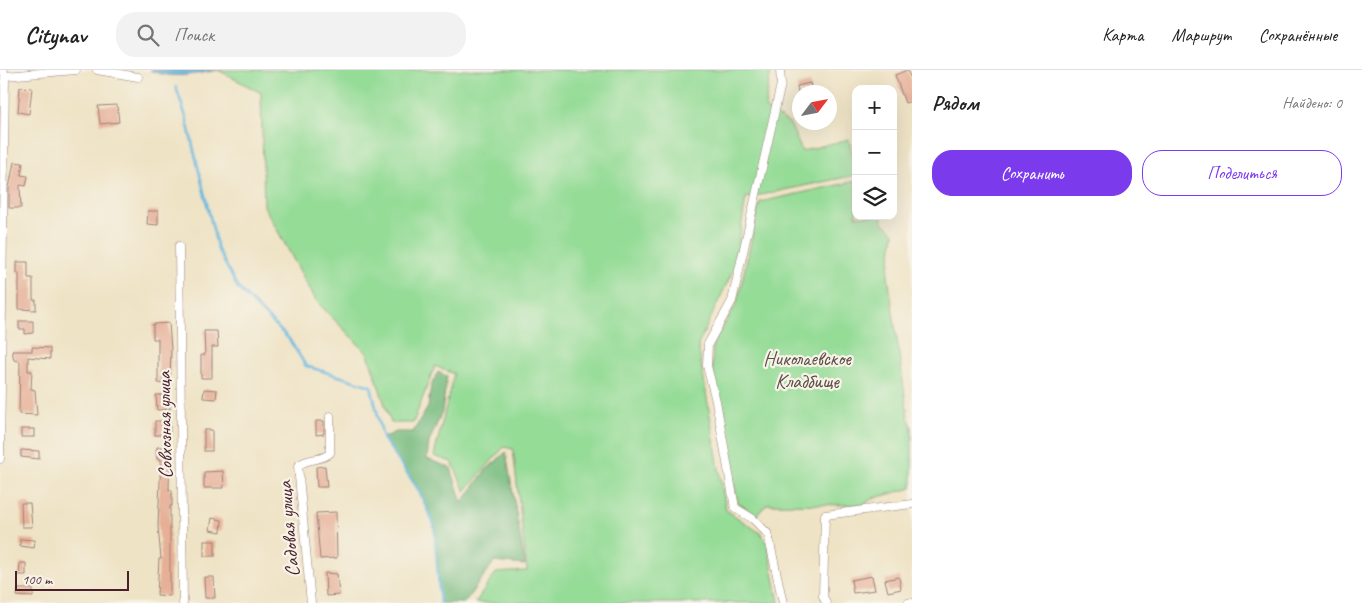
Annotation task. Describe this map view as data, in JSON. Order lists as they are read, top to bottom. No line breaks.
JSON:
{"streets":{"street":["Совхозная улица","Садовая улица"]},"parks":["Николаевское Кладбище"],"scale_bar":"100 m","north":"top right","page":{"header":"Citynav","search":"Поиск","nav":["Карта","Маршрут","Сохранённые"],"heading":["Рядом","Найдено: 0"],"map_buttons":["+","−"],"buttons":["Сохранить","Поделиться"],"scale":"100 m"}}
